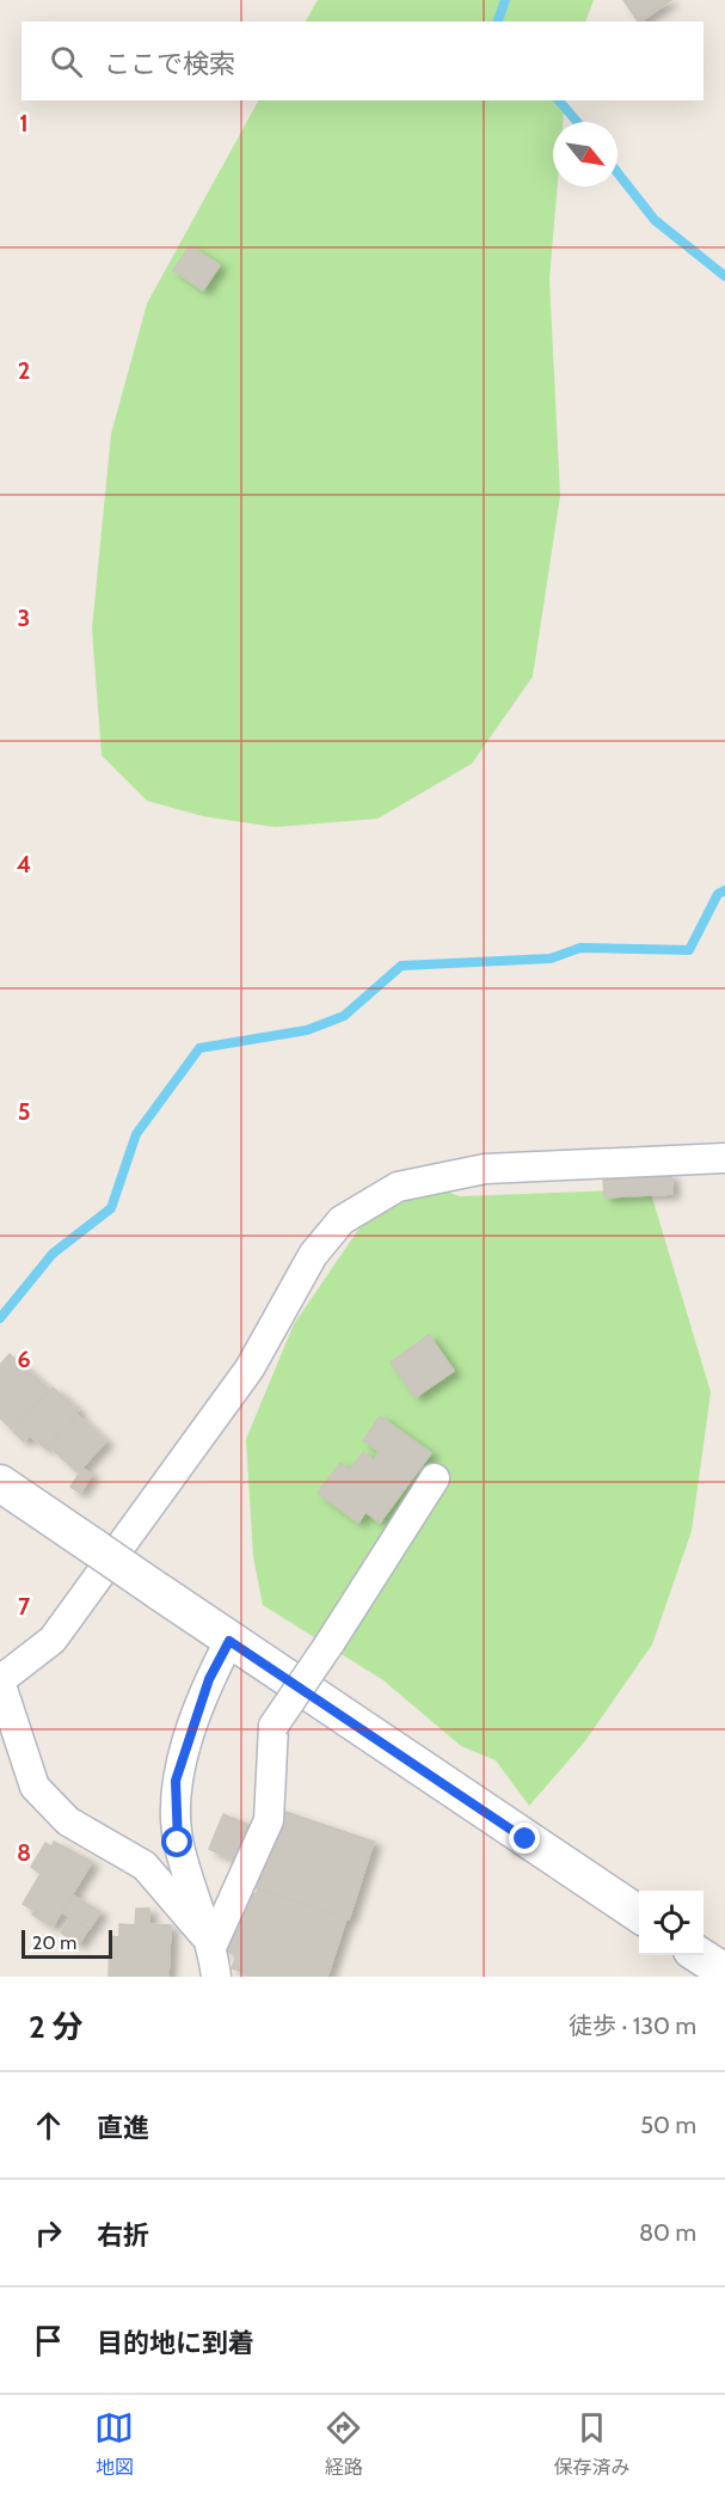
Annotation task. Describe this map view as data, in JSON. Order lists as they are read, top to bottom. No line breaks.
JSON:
{"scale_bar":"20 m","north":"bottom right","page":{"search":"ここで検索","scale":"20 m","heading":["2 分","徒歩 · 130 m"],"list":[["直進","50 m"],["右折","80 m"],"目的地に到着"],"nav":["地図","経路","保存済み"]},"grid":{"rows":["1","2","3","4","5","6","7","8"]}}
